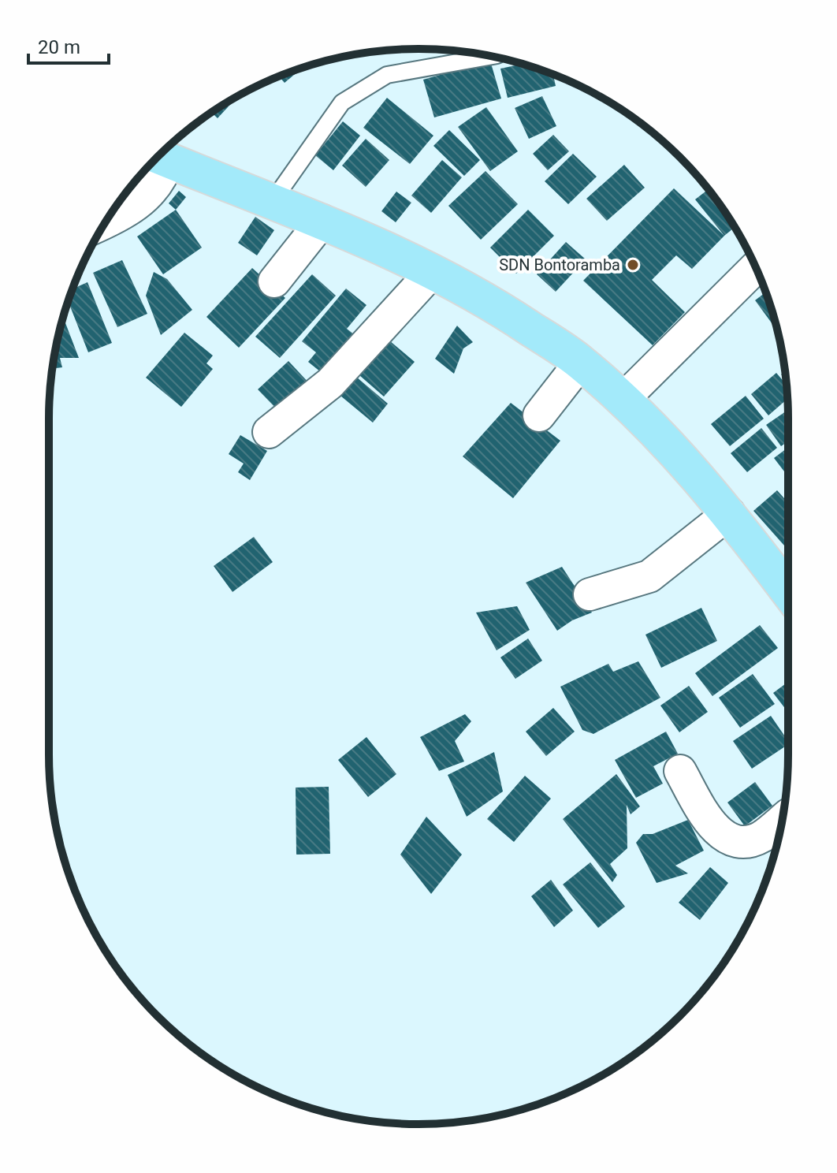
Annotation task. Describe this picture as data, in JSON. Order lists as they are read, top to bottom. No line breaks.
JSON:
{"places":["SDN Bontoramba"],"scale_bar":"20 m"}
